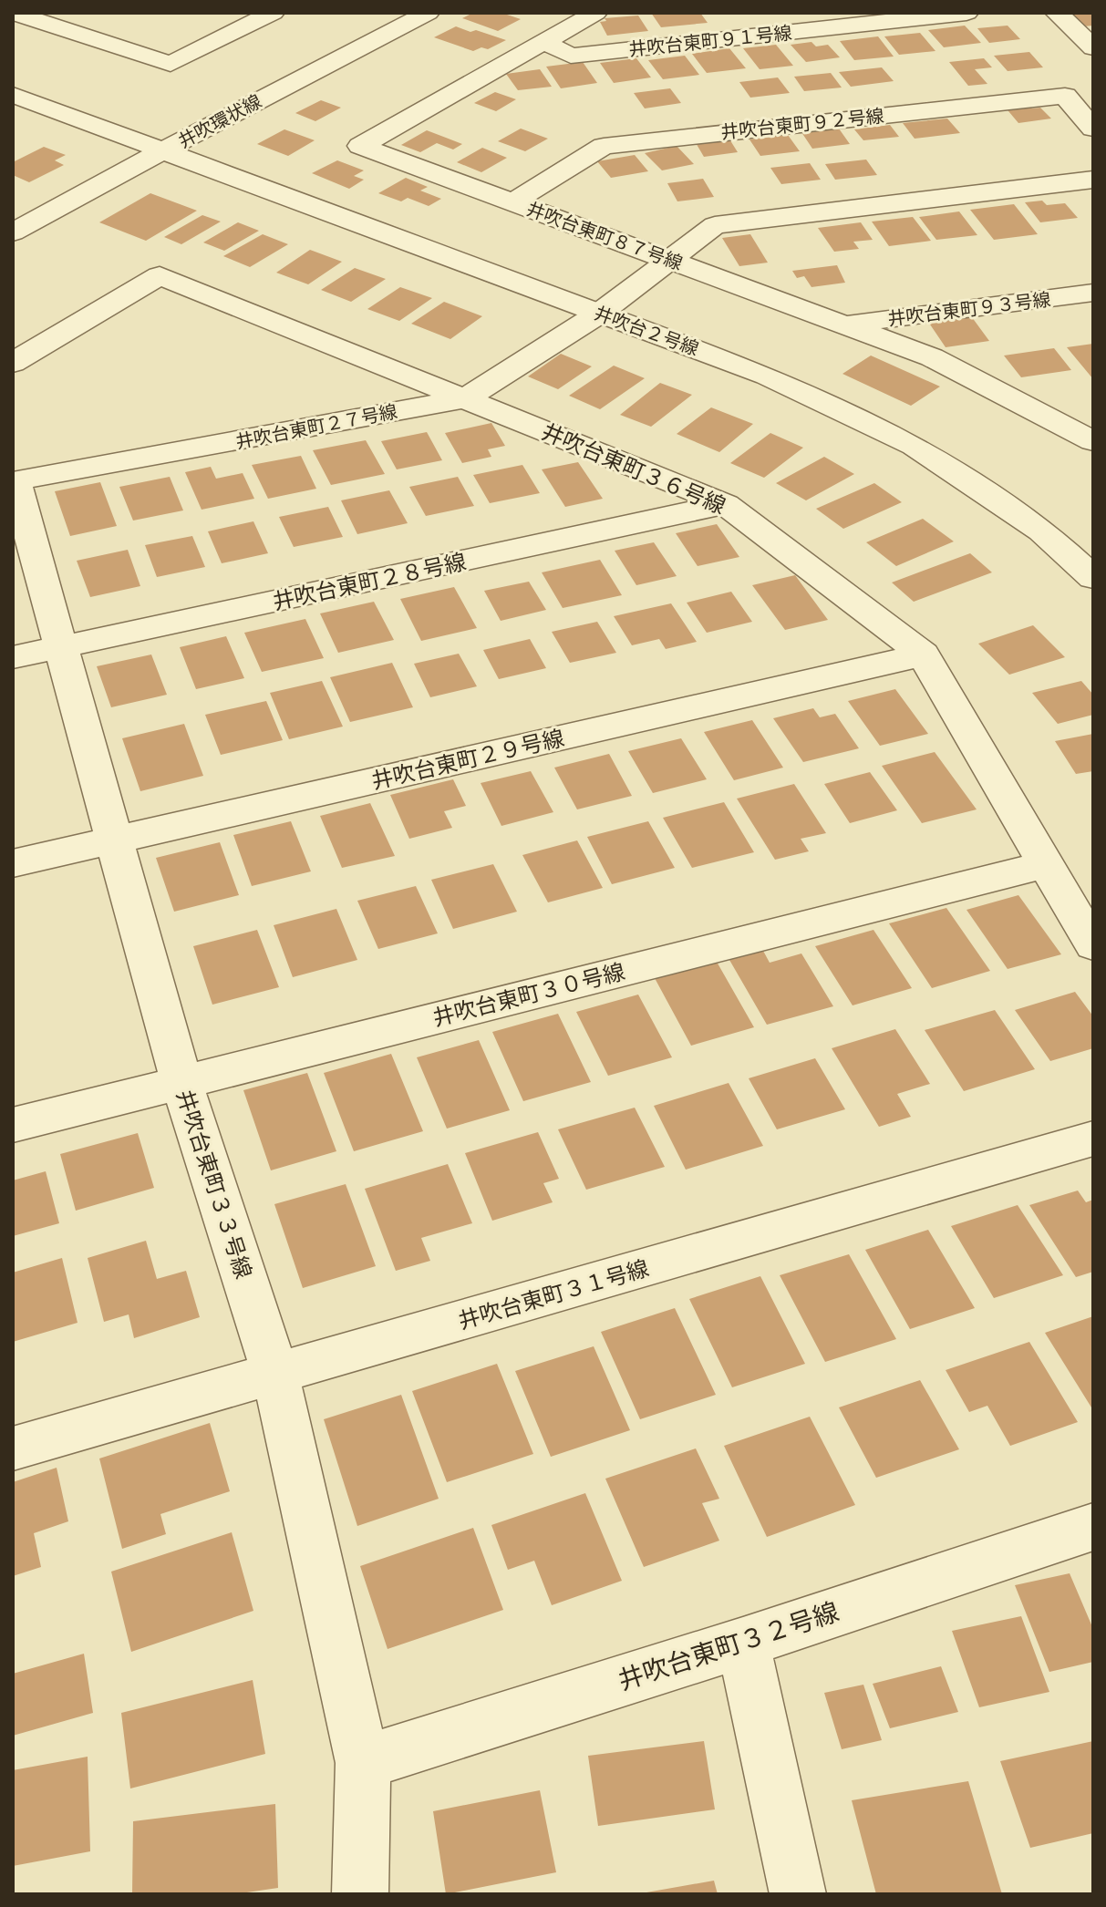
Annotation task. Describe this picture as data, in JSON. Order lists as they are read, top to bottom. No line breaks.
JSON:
{"streets":{"street":["井吹台東町９１号線","井吹環状線","井吹台東町９２号線","井吹台東町８７号線","井吹台東町９３号線","井吹台２号線","井吹台東町２７号線","井吹台東町３６号線","井吹台東町２８号線","井吹台東町２９号線","井吹台東町３０号線","井吹台東町３３号線","井吹台東町３１号線","井吹台東町３２号線"]},"crossings":[["井吹台東町９１号線","井吹台東町８７号線"],["井吹環状線","井吹台２号線"],["井吹台東町９２号線","井吹台東町８７号線"],["井吹台東町８７号線","井吹台東町９３号線"],["井吹台２号線","井吹台東町２７号線"],["井吹台東町２７号線","井吹台東町３６号線"],["井吹台東町２７号線","井吹台東町３３号線"],["井吹台東町３６号線","井吹台東町２８号線"],["井吹台東町３６号線","井吹台東町２９号線"],["井吹台東町３６号線","井吹台東町３０号線"],["井吹台東町２８号線","井吹台東町３３号線"],["井吹台東町２９号線","井吹台東町３３号線"],["井吹台東町３０号線","井吹台東町３３号線"],["井吹台東町３３号線","井吹台東町３１号線"],["井吹台東町３３号線","井吹台東町３２号線"]]}
